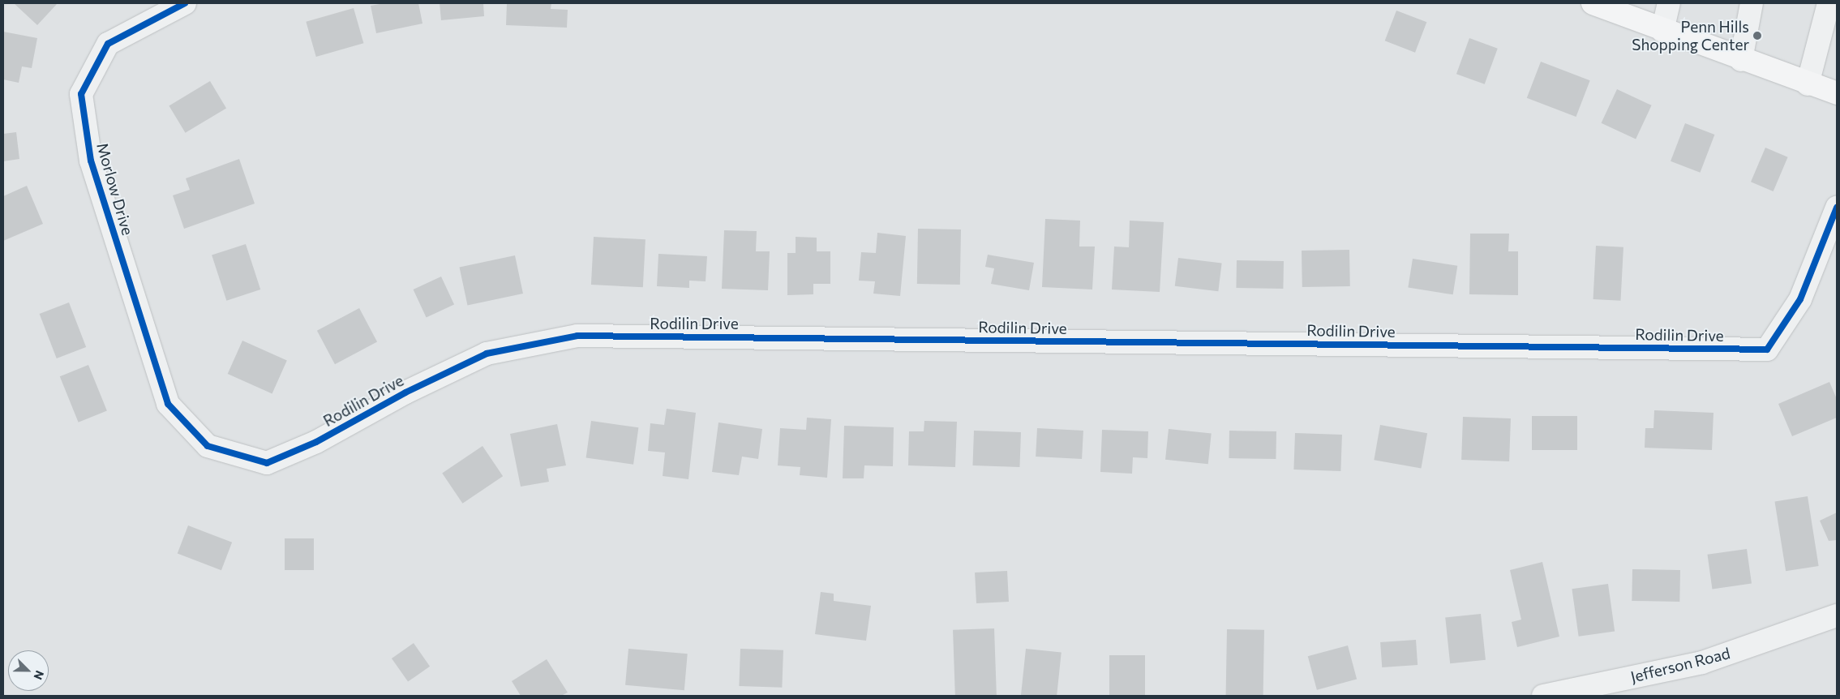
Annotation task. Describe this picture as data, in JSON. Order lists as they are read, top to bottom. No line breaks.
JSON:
{"streets":{"street":["Morlow Drive","Rodilin Drive","Jefferson Road"]},"crossings":[["Morlow Drive","Rodilin Drive"]],"places":["Penn Hills Shopping Center"],"north":"bottom right"}
